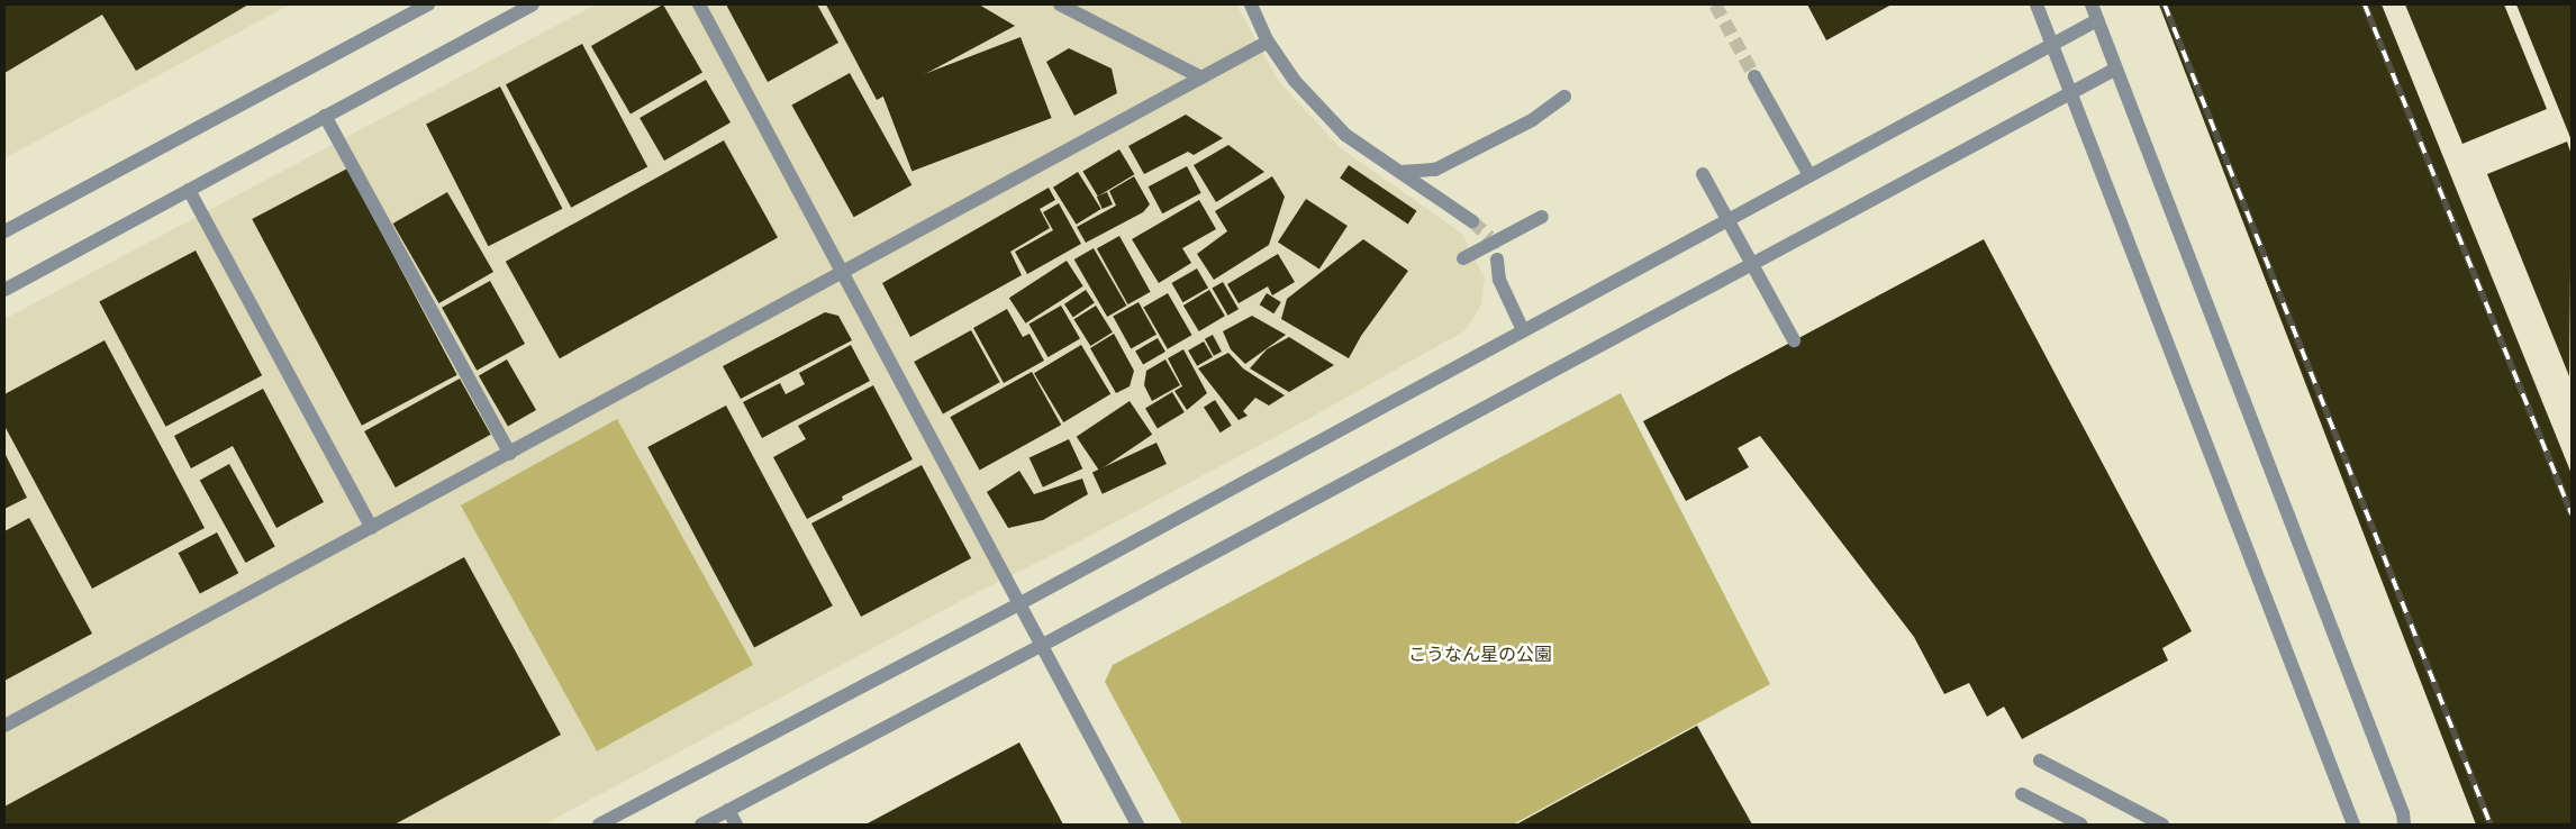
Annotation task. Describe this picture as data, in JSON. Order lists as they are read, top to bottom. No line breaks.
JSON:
{"parks":["こうなん星の公園"]}
